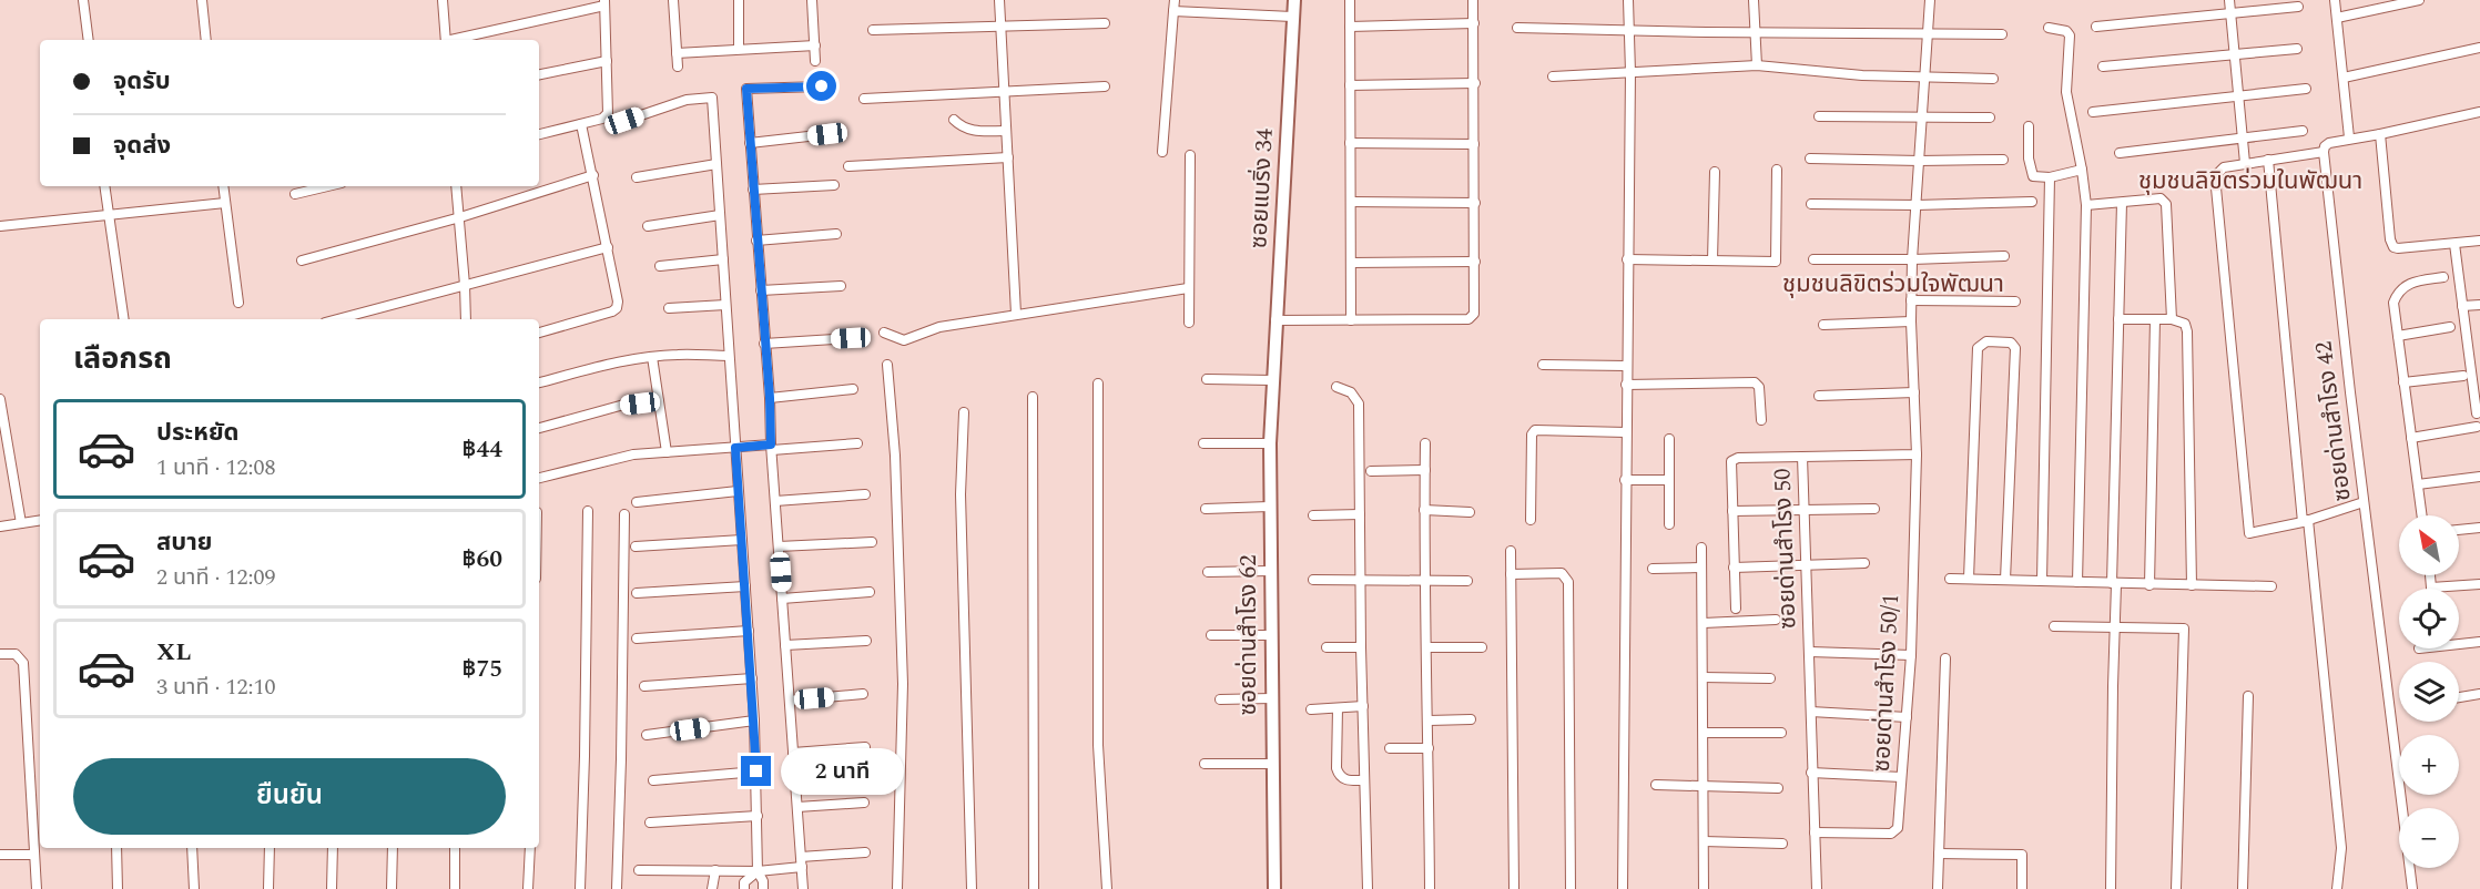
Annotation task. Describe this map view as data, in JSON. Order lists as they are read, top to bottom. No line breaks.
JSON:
{"streets":{"street":["ซอยแบริ่ง 34","ซอยด่านสำโรง 42","ซอยด่านสำโรง 50","ซอยด่านสำโรง 62","ซอยด่านสำโรง 50/1"]},"crossings":[["ซอยแบริ่ง 34","ซอยด่านสำโรง 62"],["ซอยด่านสำโรง 50","ซอยด่านสำโรง 50/1"]],"districts":["ชุมชนลิขิตร่วมในพัฒนา","ชุมชนลิขิตร่วมใจพัฒนา"],"north":"top left","page":{"banner":["จุดรับ","จุดส่ง"],"heading":"เลือกรถ","list":[{"name":"ประหยัด","note":"1 นาที · 12:08","value":"฿44"},{"name":"สบาย","note":"2 นาที · 12:09","value":"฿60"},{"name":"XL","note":"3 นาที · 12:10","value":"฿75"}],"map_buttons":["+","−"],"buttons":"ยืนยัน","bubble":"2 นาที"}}
